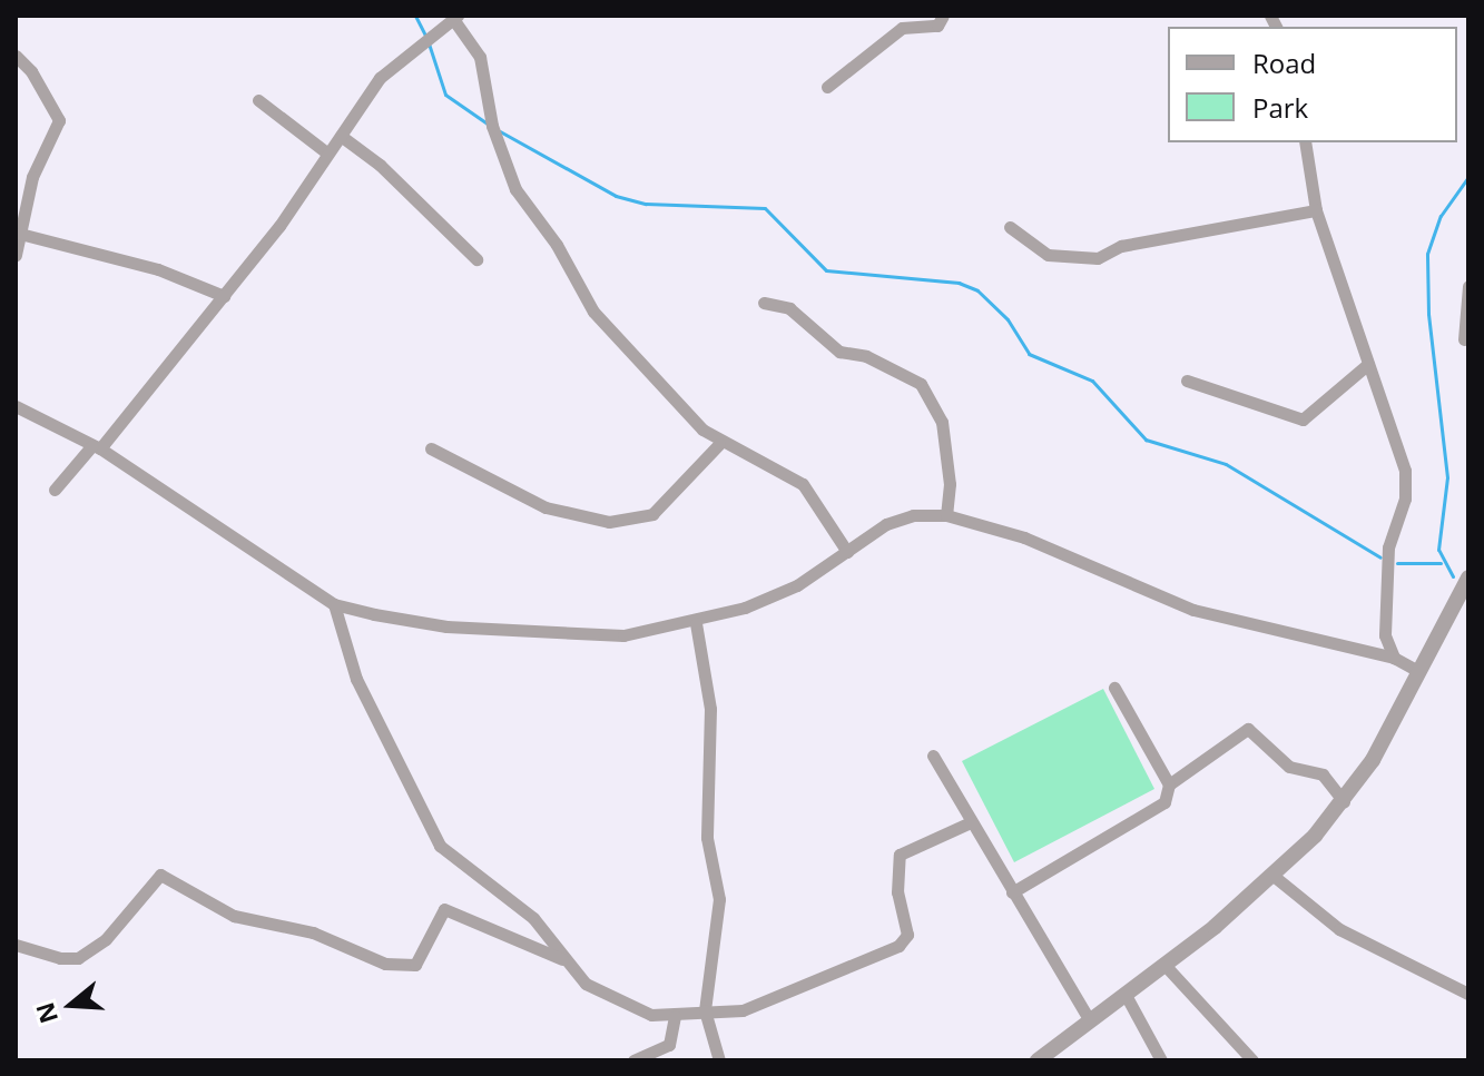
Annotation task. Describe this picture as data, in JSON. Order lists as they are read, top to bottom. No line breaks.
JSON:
{"legend":["Road","Park"],"north":"left"}
